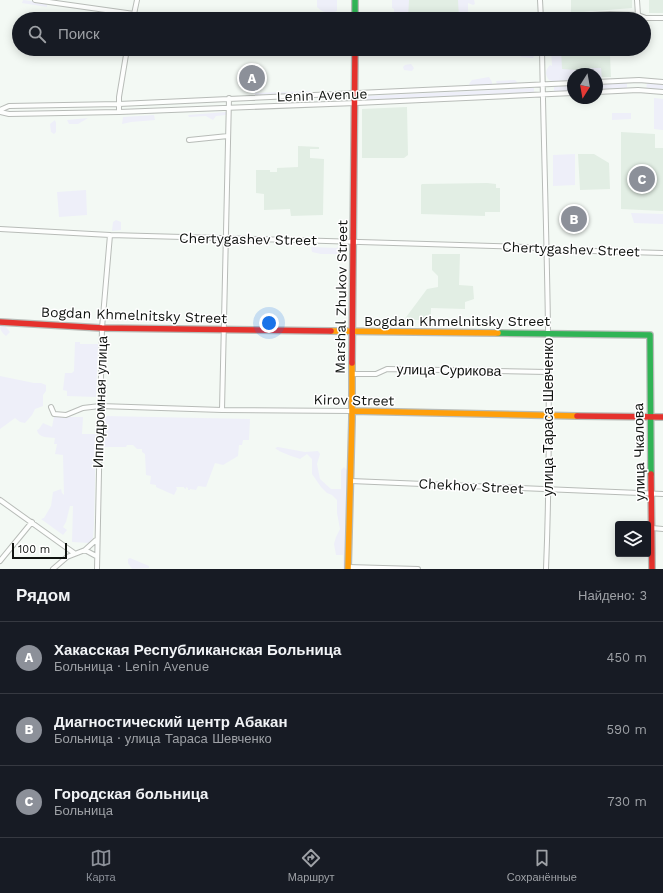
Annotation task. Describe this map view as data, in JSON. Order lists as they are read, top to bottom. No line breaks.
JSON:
{"streets":{"street":["Lenin Avenue","Chertygashev Street","Marshal Zhukov Street","Bogdan Khmelnitsky Street","улица Сурикова","Kirov Street","Ипподромная улица","улица Тараса Шевченко","улица Чкалова","Chekhov Street"]},"crossings":[["Lenin Avenue","Marshal Zhukov Street"],["Lenin Avenue","улица Тараса Шевченко"],["Chertygashev Street","Marshal Zhukov Street"],["Chertygashev Street","Ипподромная улица"],["Chertygashev Street","улица Тараса Шевченко"],["Marshal Zhukov Street","Bogdan Khmelnitsky Street"],["Marshal Zhukov Street","улица Сурикова"],["Marshal Zhukov Street","Kirov Street"],["Marshal Zhukov Street","Chekhov Street"],["Bogdan Khmelnitsky Street","Ипподромная улица"],["Bogdan Khmelnitsky Street","улица Тараса Шевченко"],["Bogdan Khmelnitsky Street","улица Чкалова"],["улица Сурикова","улица Тараса Шевченко"],["Kirov Street","Ипподромная улица"],["Kirov Street","улица Тараса Шевченко"],["Kirov Street","улица Чкалова"],["улица Тараса Шевченко","Chekhov Street"],["улица Чкалова","Chekhov Street"]],"scale_bar":"100 m","north":"bottom","page":{"search":"Поиск","pins":["A","C","B"],"scale":"100 m","heading":["Рядом","Найдено: 3"],"list":[{"mark":"A","name":"Хакасская Республиканская Больница","note":"Больница · Lenin Avenue","value":"450 m"},{"mark":"B","name":"Диагностический центр Абакан","note":"Больница · улица Тараса Шевченко","value":"590 m"},{"mark":"C","name":"Городская больница","note":"Больница","value":"730 m"}],"nav":["Карта","Маршрут","Сохранённые"]}}
